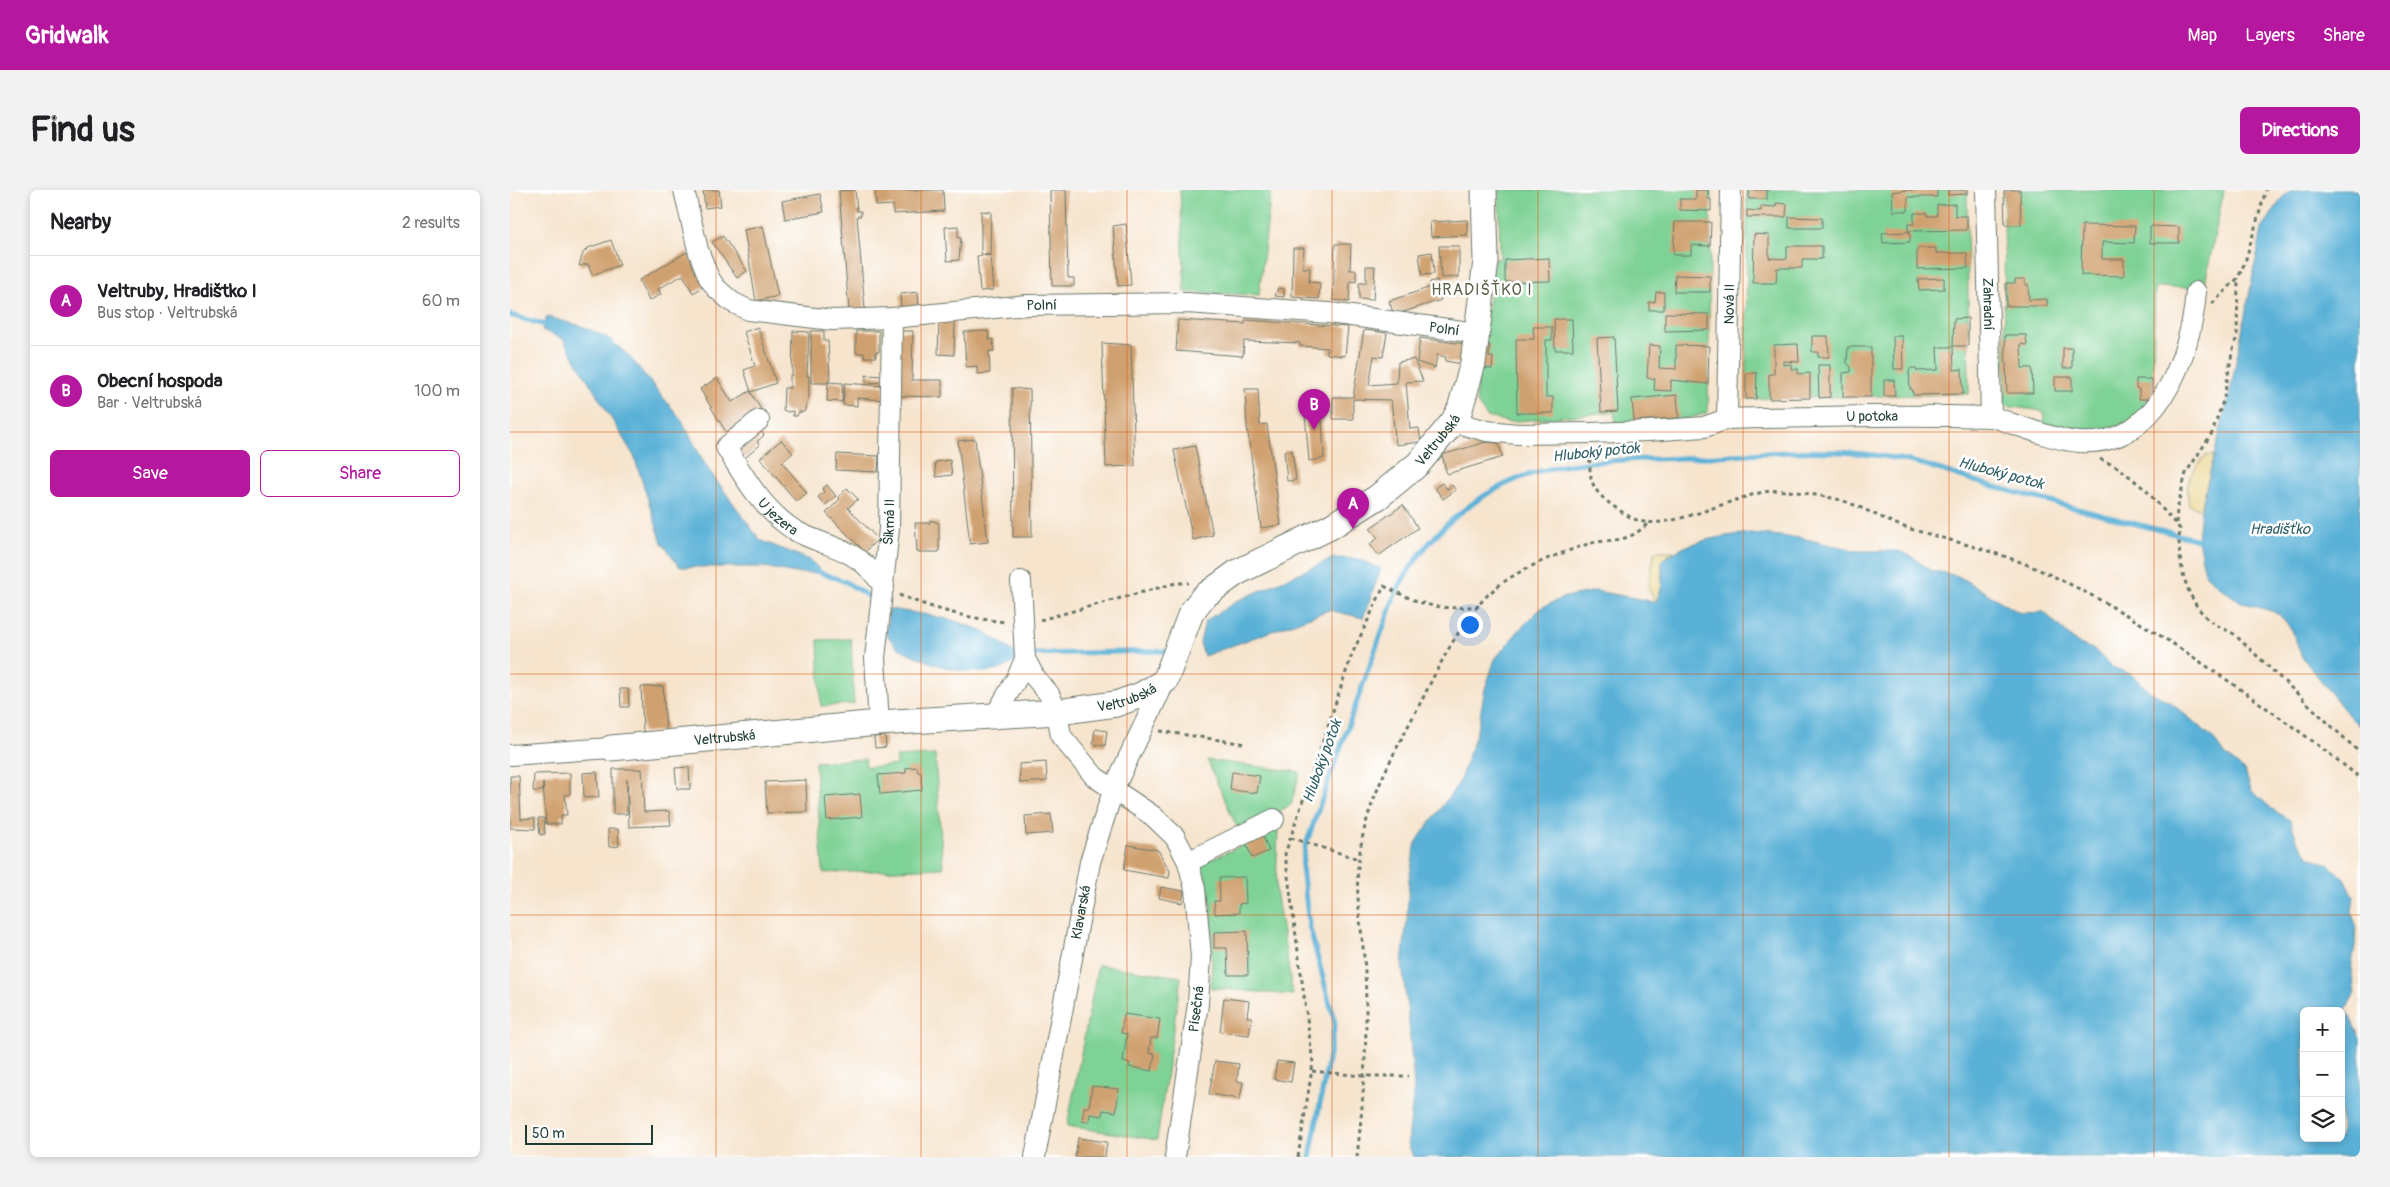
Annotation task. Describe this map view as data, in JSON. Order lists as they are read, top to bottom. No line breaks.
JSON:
{"streets":{"street":["Zahradní","Nová II","Polní","U potoka","Veltrubská","U jezera","Šikmá II","Klavarská","Písečná"]},"crossings":[["Zahradní","U potoka"],["Nová II","U potoka"],["Polní","Veltrubská"],["Polní","Šikmá II"],["U potoka","Veltrubská"],["Veltrubská","Šikmá II"],["Veltrubská","Klavarská"],["Veltrubská","Písečná"],["U jezera","Šikmá II"],["Klavarská","Písečná"]],"districts":["HRADIŠŤKO I"],"water":["Hluboký potok","Hradišťko"],"scale_bar":"50 m","page":{"header":"Gridwalk","nav":["Map","Layers","Share"],"buttons":["Directions",["Save","Share"]],"title":"Find us","heading":["Nearby","2 results"],"list":[{"mark":"A","name":"Veltruby, Hradištko I","note":"Bus stop · Veltrubská","value":"60 m"},{"mark":"B","name":"Obecní hospoda","note":"Bar · Veltrubská","value":"100 m"}],"pins":["B","A"],"map_buttons":["+","−"],"scale":"50 m"}}
